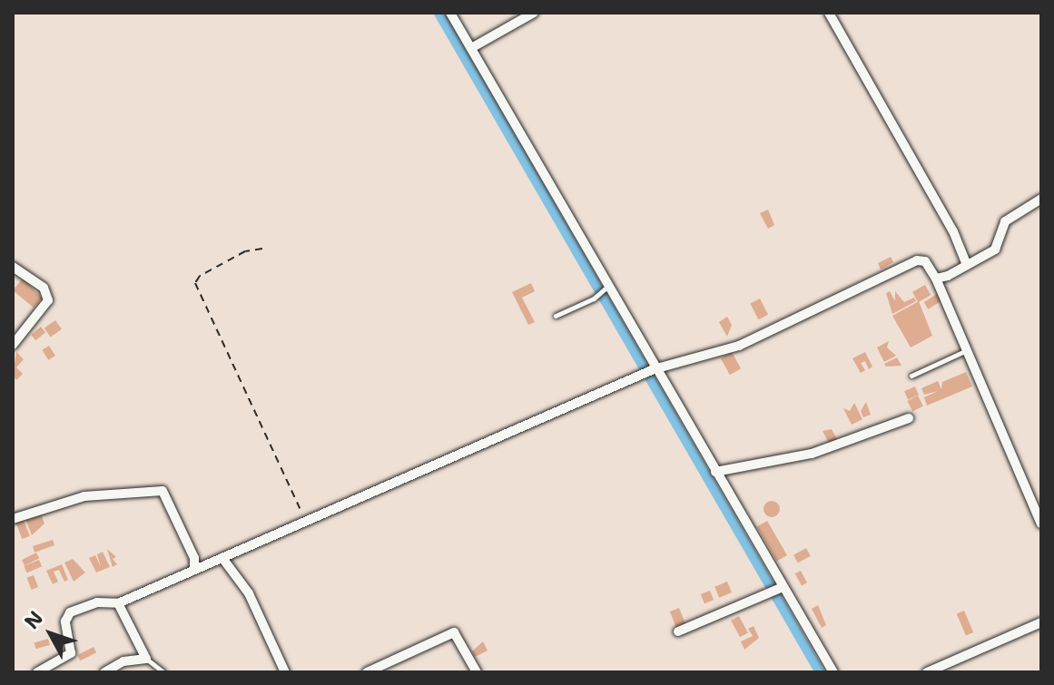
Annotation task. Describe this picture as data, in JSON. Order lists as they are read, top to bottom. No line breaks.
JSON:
{"north":"top left"}
